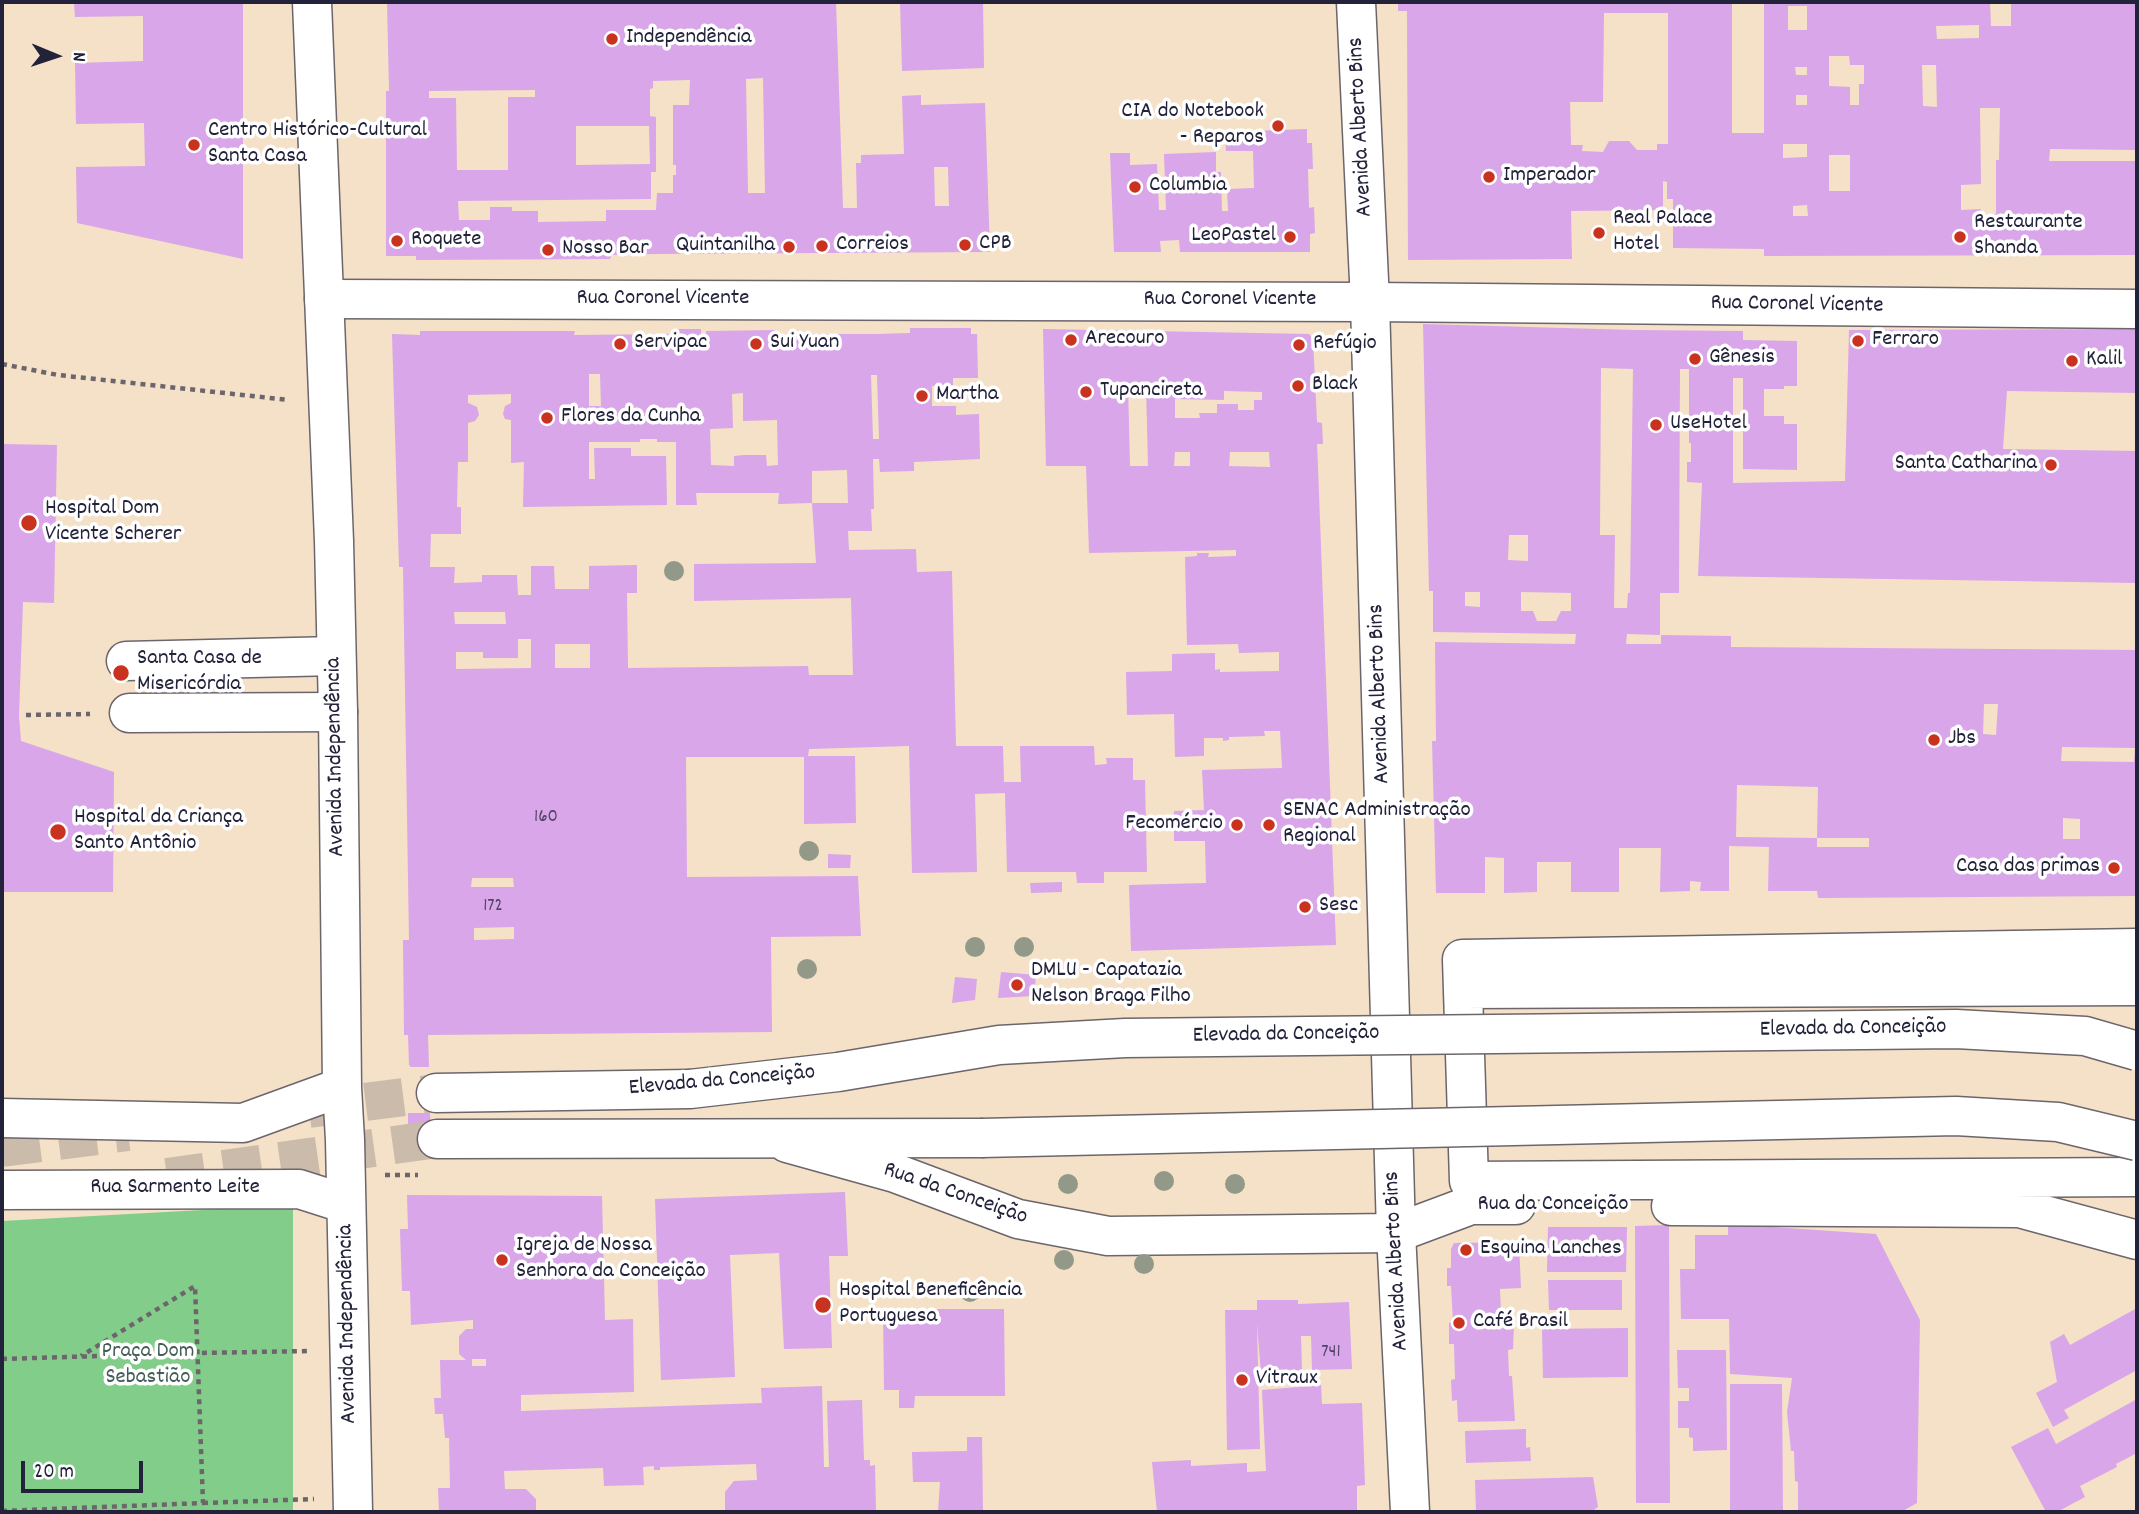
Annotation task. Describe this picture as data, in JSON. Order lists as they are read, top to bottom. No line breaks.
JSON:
{"streets":{"main road":["Avenida Alberto Bins","Rua Coronel Vicente","Avenida Independência","Elevada da Conceição","Rua Sarmento Leite","Rua da Conceição"]},"crossings":[["Avenida Alberto Bins","Rua Coronel Vicente"],["Avenida Alberto Bins","Rua da Conceição"],["Rua Coronel Vicente","Avenida Independência"],["Avenida Independência","Rua Sarmento Leite"]],"parks":["Praça Dom Sebastião"],"places":["Independência","CIA do Notebook - Reparos","Centro Histórico-Cultural Santa Casa","Imperador","Columbia","Real Palace Hotel","LeoPastel","Restaurante Shanda","Roquete","CPB","Correios","Quintanilha","Nosso Bar","Arecouro","Ferraro","Servipac","Sui Yuan","Refúgio","Gênesis","Kalil","Black","Tupancireta","Martha","Flores da Cunha","UseHotel","Santa Catharina","Hospital Dom Vicente Scherer","Santa Casa de Misericórdia","Jbs","Fecomércio","SENAC Administração Regional","Hospital da Criança Santo Antônio","Casa das primas","Sesc","DMLU - Capatazia Nelson Braga Filho","Esquina Lanches","Igreja de Nossa Senhora da Conceição","Hospital Beneficência Portuguesa","Café Brasil","Vitraux"],"house_numbers":["160","172","741"],"scale_bar":"20 m","north":"right"}
